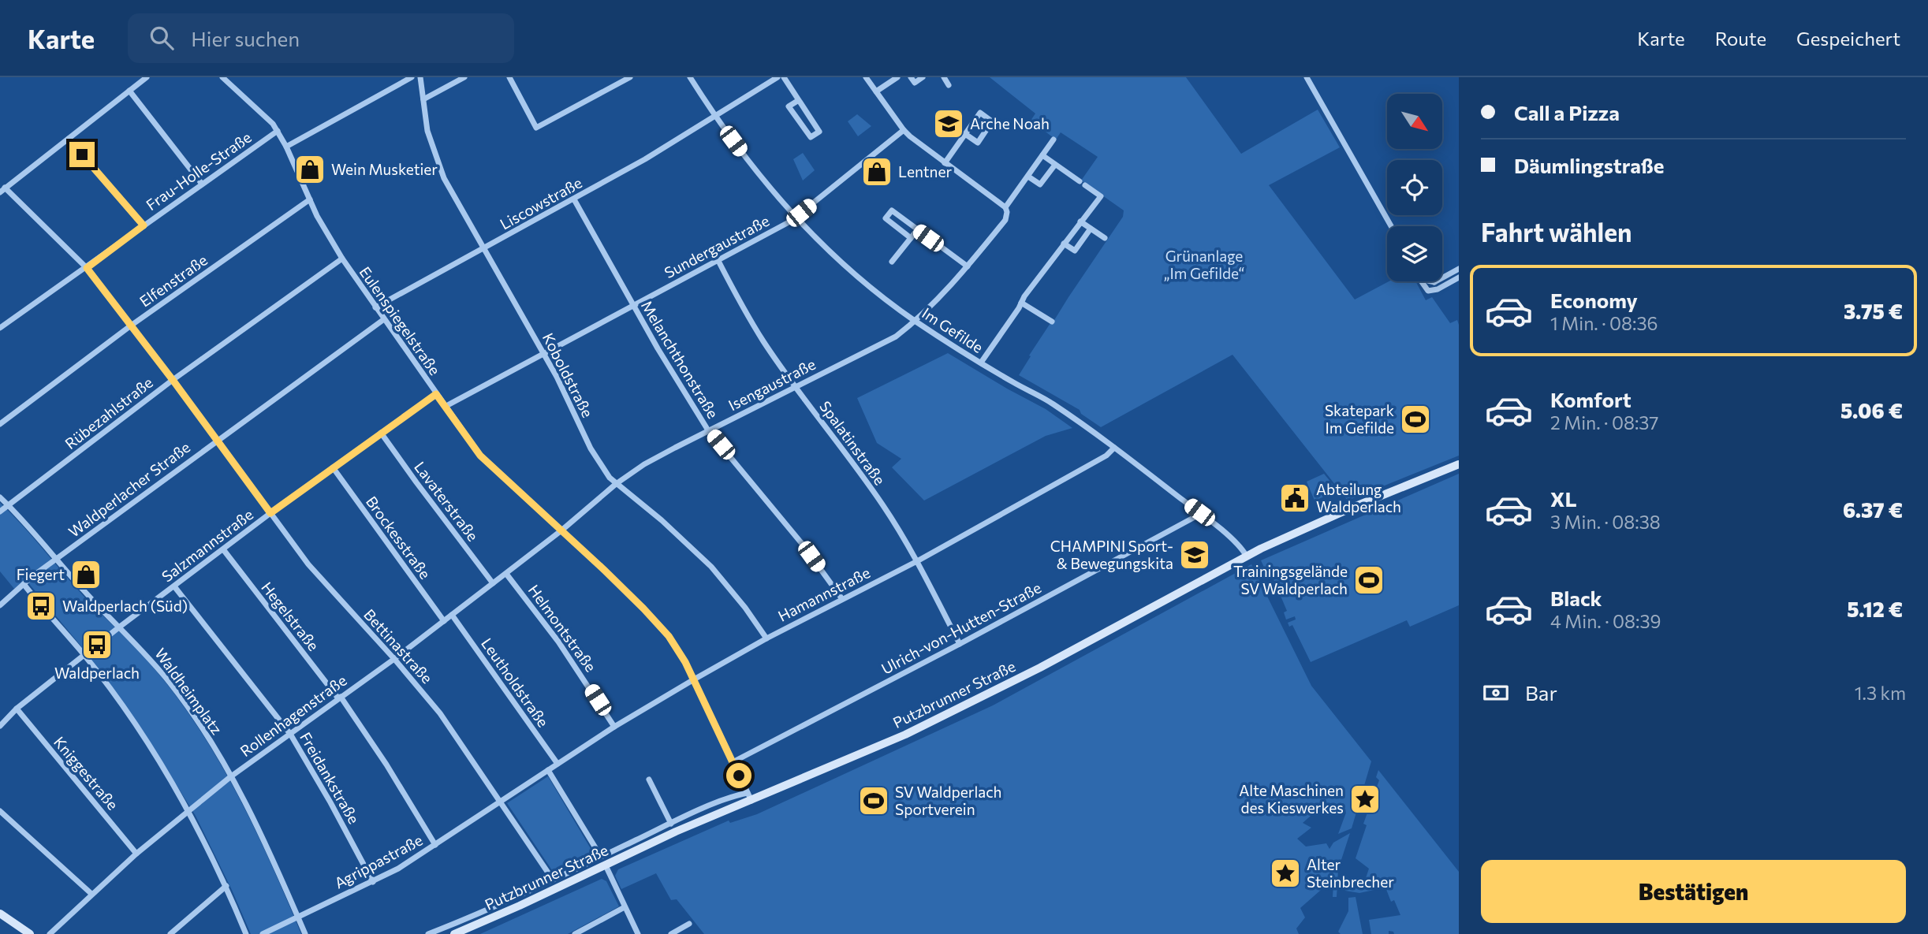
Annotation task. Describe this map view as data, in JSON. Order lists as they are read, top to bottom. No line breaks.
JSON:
{"streets":{"main road":["Putzbrunner Straße"],"street":["Frau-Holle-Straße","Liscowstraße","Sundergaustraße","Elfenstraße","Eulenspiegelstraße","Im Gefilde","Melanchthonstraße","Koboldstraße","Isengaustraße","Rübezahlstraße","Spalatinstraße","Waldperlacher Straße","Lavaterstraße","Brockesstraße","Salzmannstraße","Hamannstraße","Hegelstraße","Helmontstraße","Ulrich-von-Hutten-Straße","Bettinastraße","Leutholdstraße","Waldheimplatz","Rollenhagenstraße","Kniggestraße","Freidankstraße","Agrippastraße"]},"crossings":[["Frau-Holle-Straße","Eulenspiegelstraße"],["Frau-Holle-Straße","Bettinastraße"],["Liscowstraße","Eulenspiegelstraße"],["Liscowstraße","Im Gefilde"],["Liscowstraße","Melanchthonstraße"],["Liscowstraße","Koboldstraße"],["Sundergaustraße","Eulenspiegelstraße"],["Sundergaustraße","Im Gefilde"],["Sundergaustraße","Melanchthonstraße"],["Sundergaustraße","Koboldstraße"],["Sundergaustraße","Spalatinstraße"],["Elfenstraße","Eulenspiegelstraße"],["Elfenstraße","Bettinastraße"],["Eulenspiegelstraße","Isengaustraße"],["Eulenspiegelstraße","Rübezahlstraße"],["Eulenspiegelstraße","Waldperlacher Straße"],["Eulenspiegelstraße","Salzmannstraße"],["Eulenspiegelstraße","Hamannstraße"],["Eulenspiegelstraße","Ulrich-von-Hutten-Straße"],["Eulenspiegelstraße","Putzbrunner Straße"],["Eulenspiegelstraße","Rollenhagenstraße"],["Im Gefilde","Isengaustraße"],["Im Gefilde","Hamannstraße"],["Im Gefilde","Ulrich-von-Hutten-Straße"],["Im Gefilde","Putzbrunner Straße"],["Melanchthonstraße","Isengaustraße"],["Melanchthonstraße","Hamannstraße"],["Koboldstraße","Isengaustraße"],["Koboldstraße","Hamannstraße"],["Isengaustraße","Spalatinstraße"],["Isengaustraße","Rollenhagenstraße"],["Rübezahlstraße","Bettinastraße"],["Rübezahlstraße","Waldheimplatz"],["Spalatinstraße","Hamannstraße"],["Spalatinstraße","Ulrich-von-Hutten-Straße"],["Waldperlacher Straße","Bettinastraße"],["Waldperlacher Straße","Waldheimplatz"],["Lavaterstraße","Salzmannstraße"],["Lavaterstraße","Rollenhagenstraße"],["Brockesstraße","Salzmannstraße"],["Brockesstraße","Rollenhagenstraße"],["Salzmannstraße","Hegelstraße"],["Salzmannstraße","Bettinastraße"],["Salzmannstraße","Waldheimplatz"],["Salzmannstraße","Kniggestraße"],["Salzmannstraße","Freidankstraße"],["Hamannstraße","Helmontstraße"],["Hamannstraße","Leutholdstraße"],["Hamannstraße","Agrippastraße"],["Hegelstraße","Rollenhagenstraße"],["Hegelstraße","Agrippastraße"],["Helmontstraße","Rollenhagenstraße"],["Bettinastraße","Putzbrunner Straße"],["Bettinastraße","Rollenhagenstraße"],["Bettinastraße","Agrippastraße"],["Leutholdstraße","Rollenhagenstraße"],["Waldheimplatz","Rollenhagenstraße"],["Waldheimplatz","Agrippastraße"],["Rollenhagenstraße","Kniggestraße"],["Rollenhagenstraße","Freidankstraße"],["Freidankstraße","Agrippastraße"]],"parks":["Grünanlage „Im Gefilde“"],"places":{"school or university":["Arche Noah","CHAMPINI Sport- & Bewegungskita"],"shop":["Wein Musketier","Lentner","Fiegert"],"sports":["Skatepark Im Gefilde","Trainingsgelände SV Waldperlach","SV Waldperlach Sportverein"],"public building":["Abteilung Waldperlach"],"bus stop":["Waldperlach (Süd)","Waldperlach"],"place":["Alte Maschinen des Kieswerkes","Alter Steinbrecher"]},"north":"bottom right","page":{"header":"Karte","search":"Hier suchen","nav":["Karte","Route","Gespeichert"],"banner":["Call a Pizza","Däumlingstraße"],"heading":"Fahrt wählen","list":[{"name":"Economy","note":"1 Min. · 08:36","value":"3.75 €"},{"name":"Komfort","note":"2 Min. · 08:37","value":"5.06 €"},{"name":"XL","note":"3 Min. · 08:38","value":"6.37 €"},{"name":"Black","note":"4 Min. · 08:39","value":"5.12 €"}],"pay":["Bar","1.3 km"],"buttons":"Bestätigen"}}
